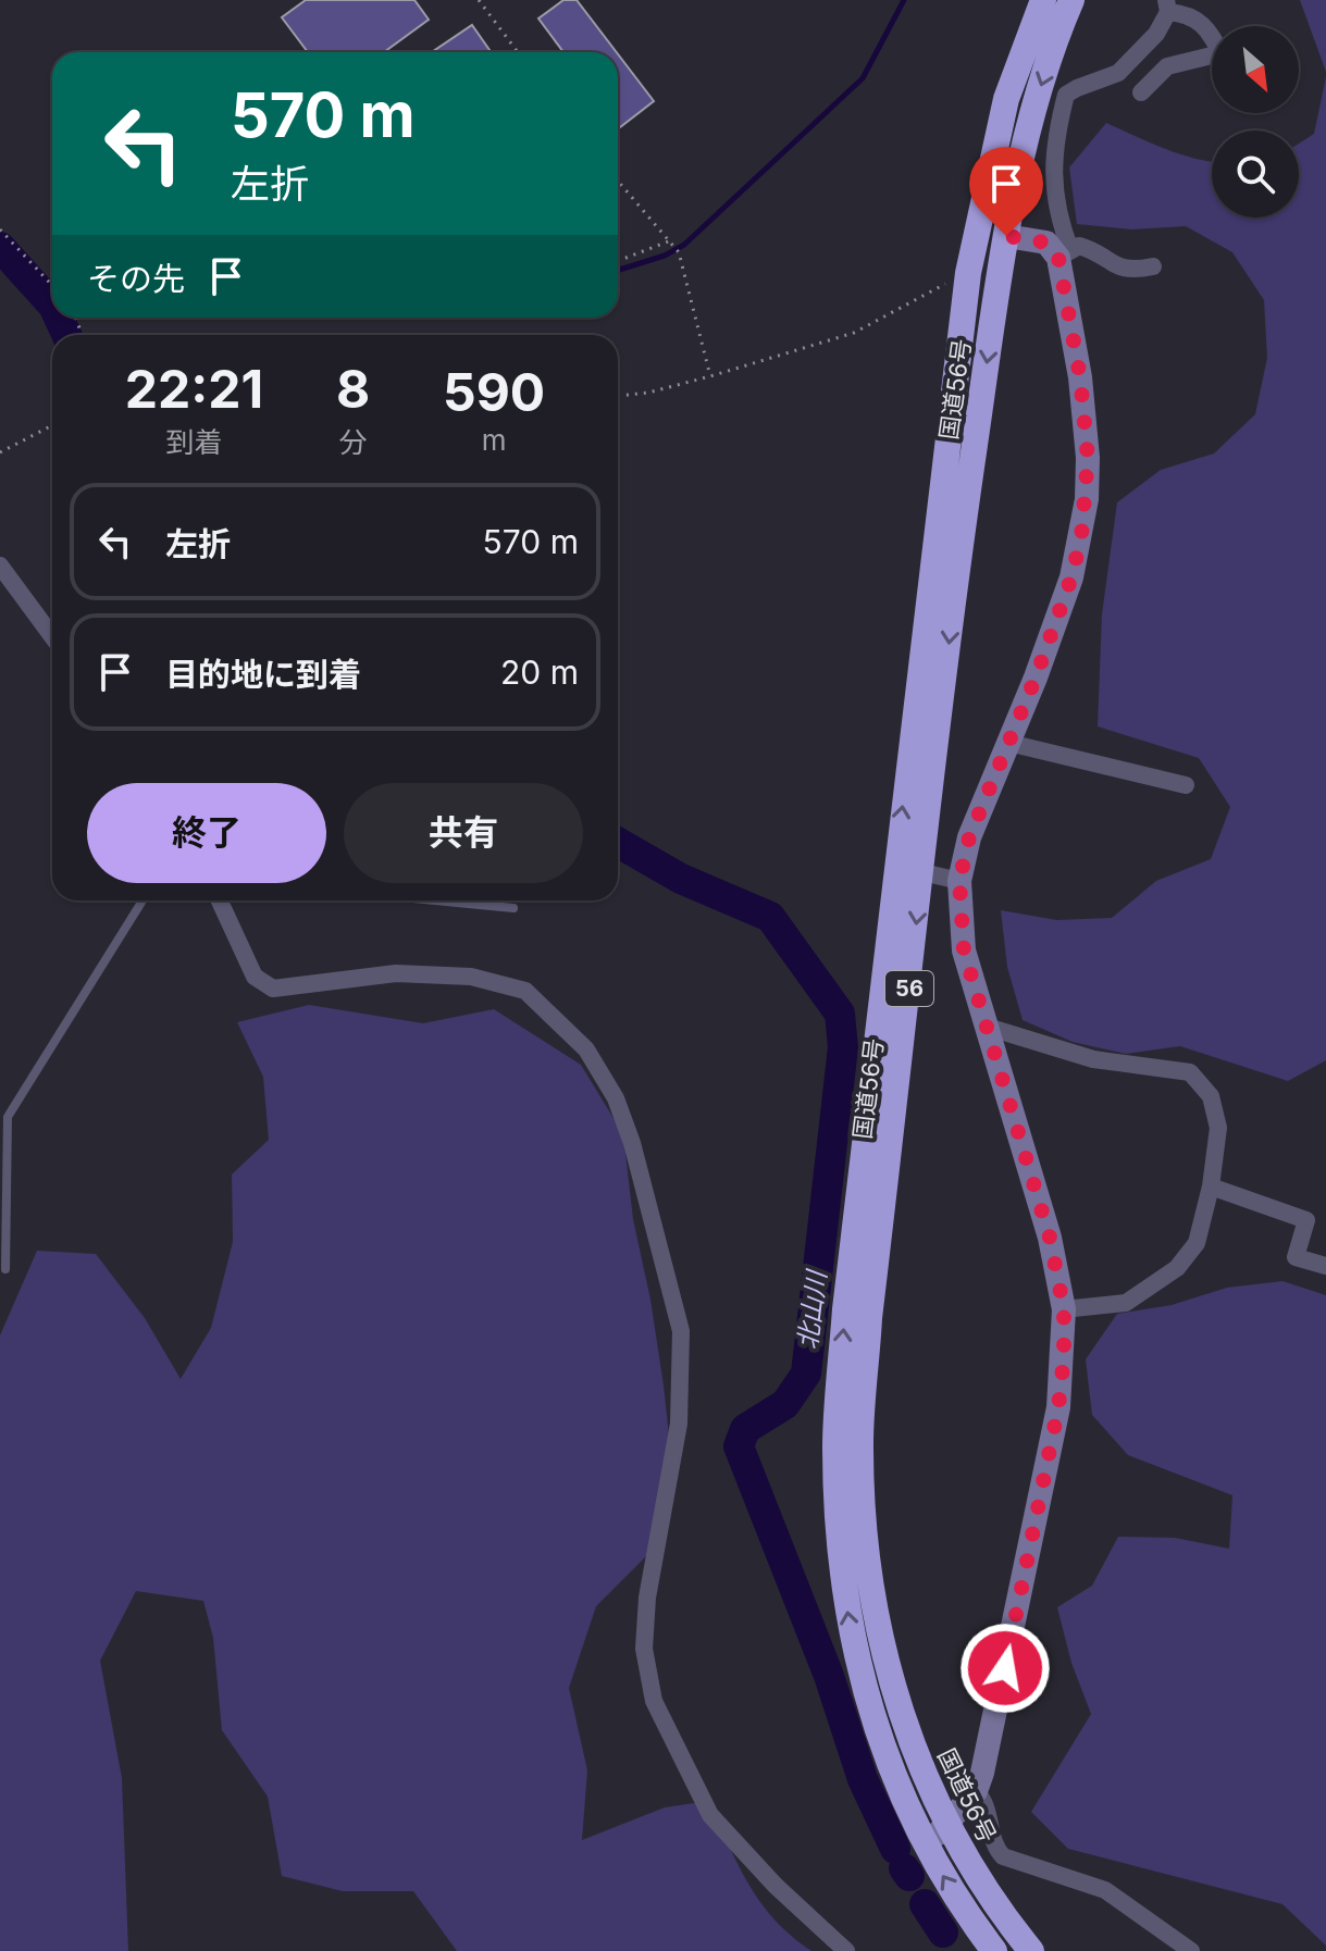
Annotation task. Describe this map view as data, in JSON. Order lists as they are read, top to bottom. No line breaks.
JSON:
{"streets":{"highway":["国道56号","56"]},"water":["北山川"],"north":"bottom right","page":{"turn":["570 m","左折"],"then":"その先","eta":["22:21","到着","8","分","590","m"],"list":[{"name":"左折","value":"570 m"},{"name":"目的地に到着","value":"20 m"}],"buttons":["終了","共有"]}}
